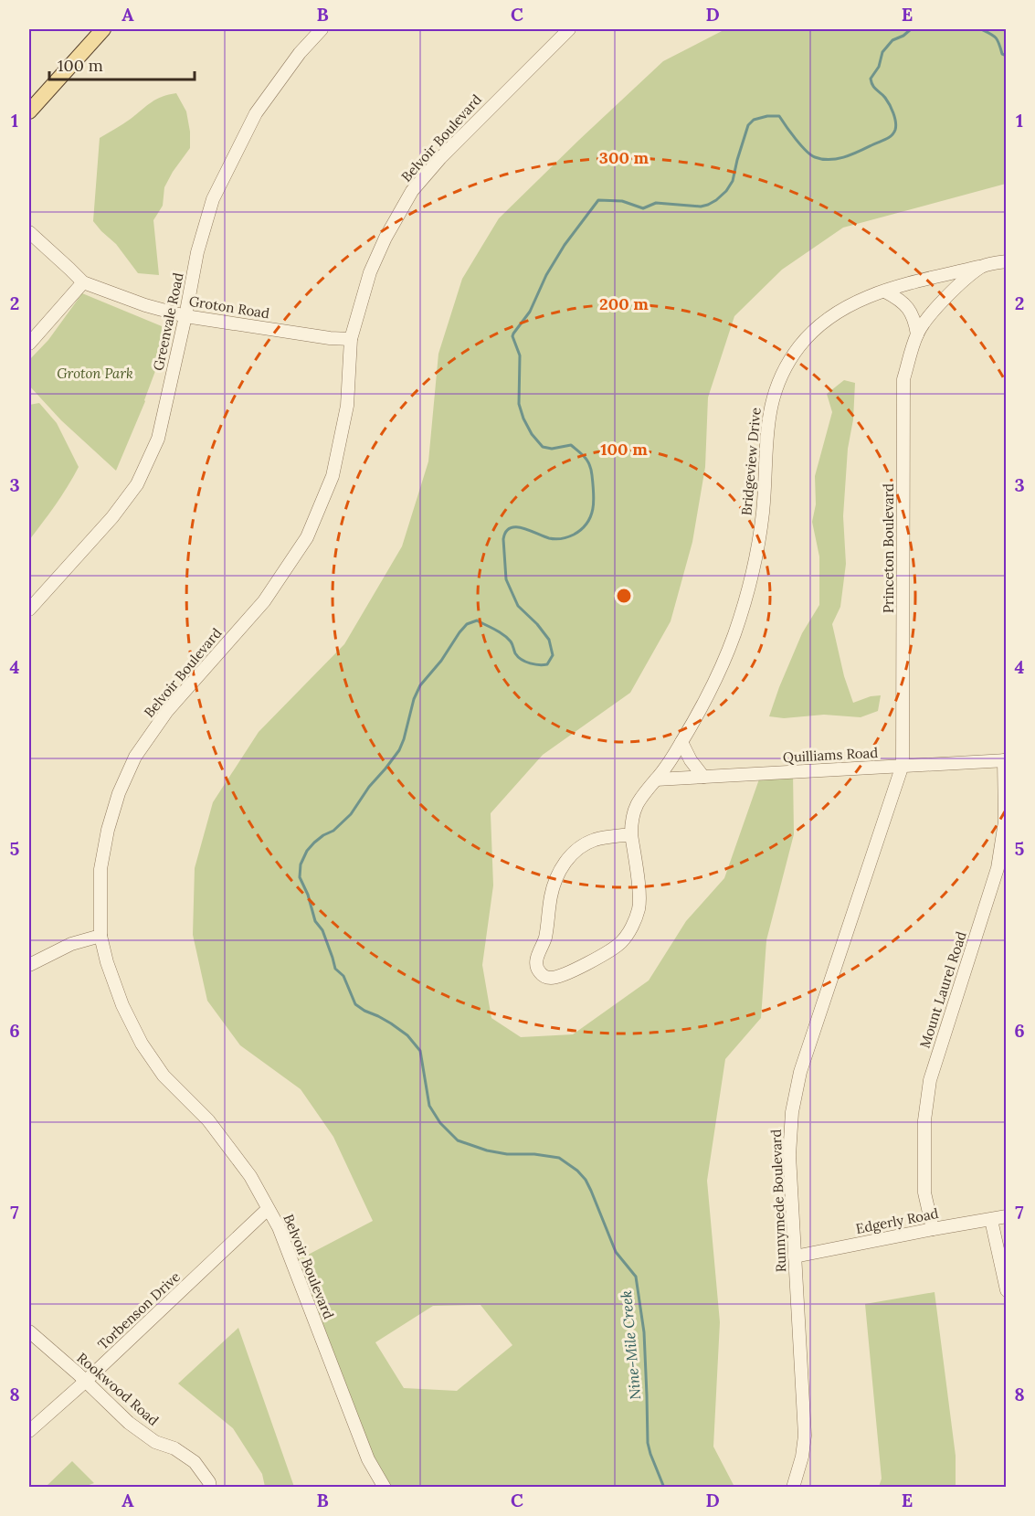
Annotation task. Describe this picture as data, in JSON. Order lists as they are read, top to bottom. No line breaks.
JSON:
{"streets":{"street":["Belvoir Boulevard","Groton Road","Greenvale Road","Bridgeview Drive","Princeton Boulevard","Quilliams Road","Mount Laurel Road","Runnymede Boulevard","Edgerly Road","Torbenson Drive","Rookwood Road"]},"crossings":[["Belvoir Boulevard","Groton Road"],["Belvoir Boulevard","Torbenson Drive"],["Groton Road","Greenvale Road"],["Bridgeview Drive","Princeton Boulevard"],["Bridgeview Drive","Quilliams Road"],["Princeton Boulevard","Quilliams Road"],["Princeton Boulevard","Runnymede Boulevard"],["Quilliams Road","Mount Laurel Road"],["Quilliams Road","Runnymede Boulevard"],["Mount Laurel Road","Edgerly Road"],["Runnymede Boulevard","Edgerly Road"],["Torbenson Drive","Rookwood Road"]],"water":["Nine-Mile Creek"],"parks":["Groton Park"],"scale_bar":"100 m","grid":{"columns":["A","B","C","D","E"],"rows":["1","2","3","4","5","6","7","8"]},"rings":["300 m","200 m","100 m"]}
